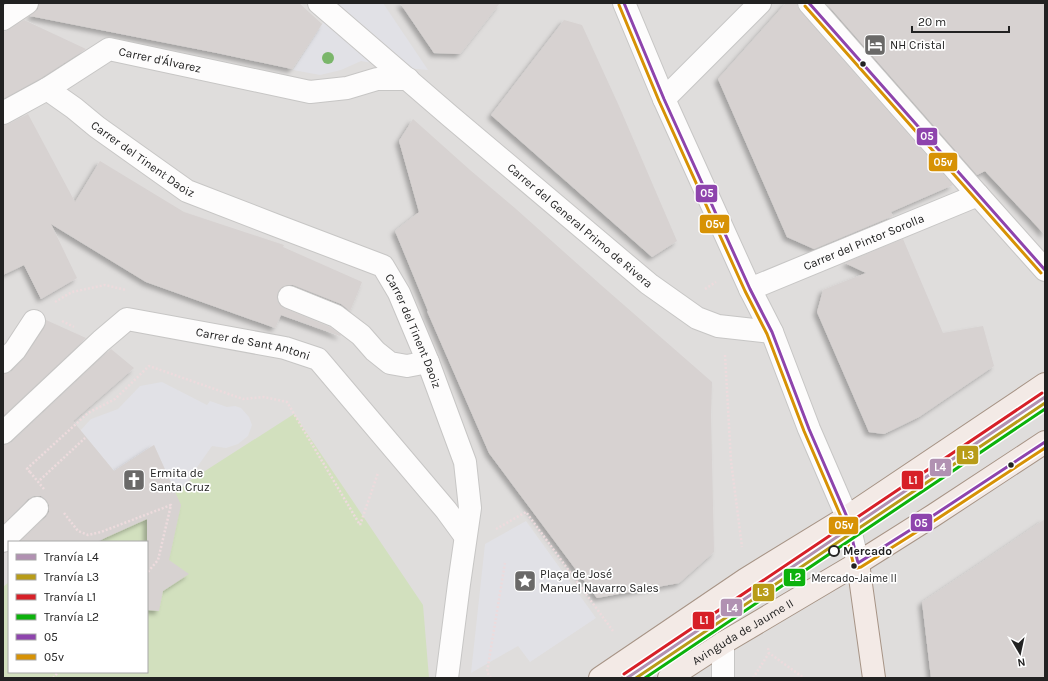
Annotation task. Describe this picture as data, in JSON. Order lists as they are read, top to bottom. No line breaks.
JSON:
{"streets":{"main road":["Avinguda de Jaume II"],"street":["Carrer d'Álvarez","Carrer del Tinent Daoiz","Carrer del General Primo de Rivera","Carrer del Pintor Sorolla","Carrer de Sant Antoni"]},"crossings":[["Carrer d'Álvarez","Carrer del Tinent Daoiz"],["Carrer d'Álvarez","Carrer del General Primo de Rivera"],["Carrer del Tinent Daoiz","Carrer de Sant Antoni"]],"places":{"hotel":["NH Cristal"],"church":["Ermita de Santa Cruz"],"other":["Mercado","Mercado-Jaime II"],"place":["Plaça de José Manuel Navarro Sales"]},"lines":["transit line 05","transit line 05v","tram line L1","tram line L4","tram line L3","tram line L2"],"legend":["Tranvía L4","Tranvía L3","Tranvía L1","Tranvía L2","05","05v"],"scale_bar":"20 m","north":"bottom"}
